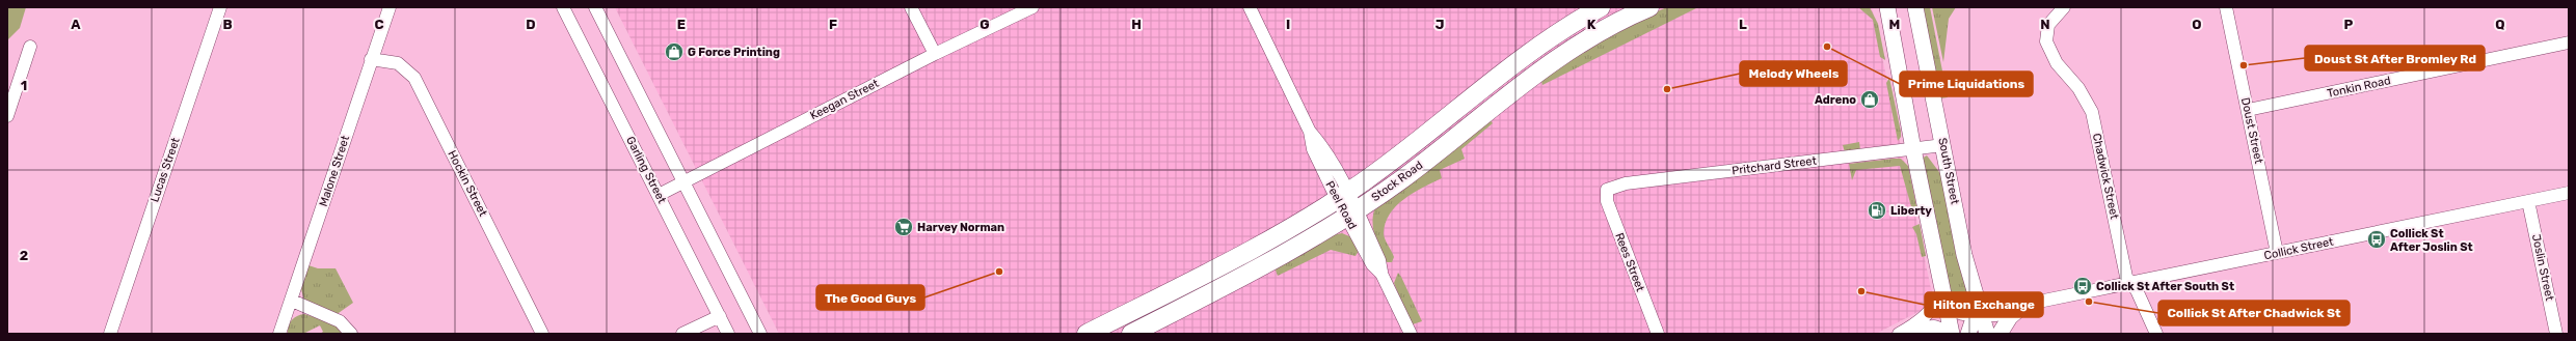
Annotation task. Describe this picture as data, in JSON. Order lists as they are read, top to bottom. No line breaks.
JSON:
{"streets":{"highway":["Stock Road"],"main road":["South Street"],"street":["Tonkin Road","Keegan Street","Doust Street","Pritchard Street","Lucas Street","Garling Street","Malone Street","Chadwick Street","Hockin Street","Peel Road","Collick Street","Rees Street","Joslin Street"]},"crossings":[["Tonkin Road","Doust Street"],["Keegan Street","Garling Street"],["Doust Street","Collick Street"],["Pritchard Street","South Street"],["Pritchard Street","Rees Street"],["Malone Street","Hockin Street"],["South Street","Collick Street"],["Chadwick Street","Collick Street"],["Stock Road","Peel Road"],["Collick Street","Joslin Street"]],"places":{"other":["Prime Liquidations","Doust St After Bromley Rd","Melody Wheels","The Good Guys","Hilton Exchange","Collick St After Chadwick St"],"shop":["G Force Printing","Adreno"],"fuel station":["Liberty"],"supermarket":["Harvey Norman"],"bus stop":["Collick St After Joslin St","Collick St After South St"]},"grid":{"columns":["A","B","C","D","E","F","G","H","I","J","K","L","M","N","O","P","Q"],"rows":["1","2"]}}
